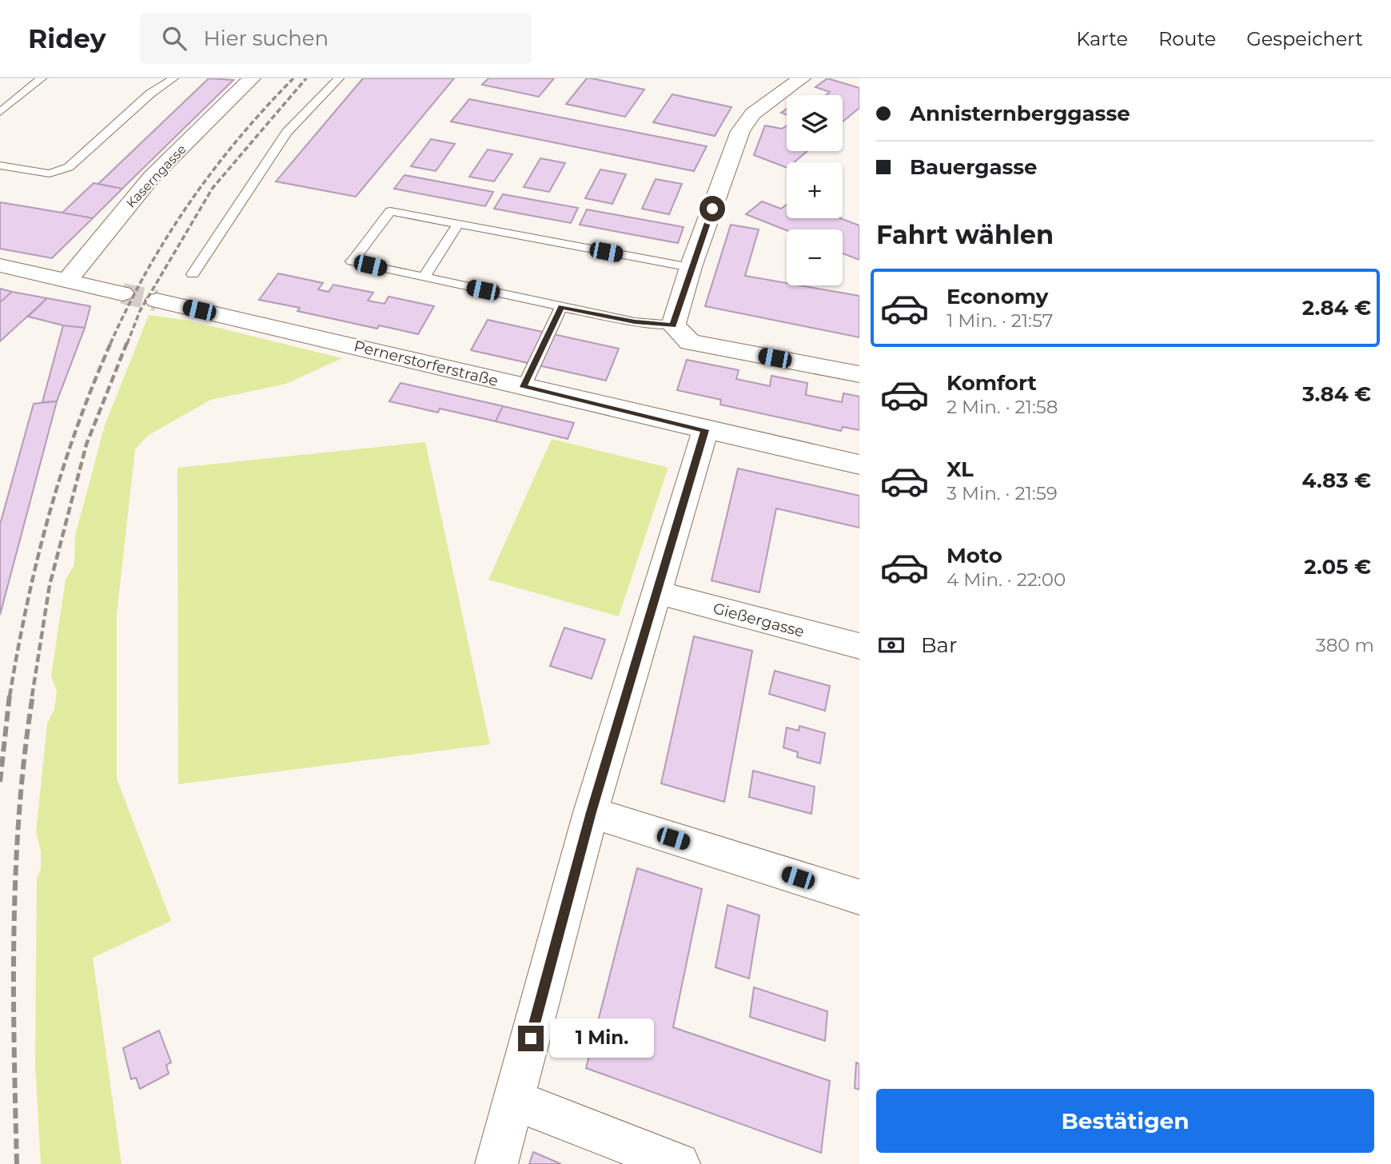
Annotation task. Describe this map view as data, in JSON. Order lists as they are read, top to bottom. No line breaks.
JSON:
{"streets":{"street":["Kaserngasse","Pernerstorferstraße","Gießergasse"]},"page":{"header":"Ridey","search":"Hier suchen","nav":["Karte","Route","Gespeichert"],"banner":["Annisternberggasse","Bauergasse"],"map_buttons":["+","−"],"heading":"Fahrt wählen","list":[{"name":"Economy","note":"1 Min. · 21:57","value":"2.84 €"},{"name":"Komfort","note":"2 Min. · 21:58","value":"3.84 €"},{"name":"XL","note":"3 Min. · 21:59","value":"4.83 €"},{"name":"Moto","note":"4 Min. · 22:00","value":"2.05 €"}],"pay":["Bar","380 m"],"bubble":"1 Min.","buttons":"Bestätigen"}}
